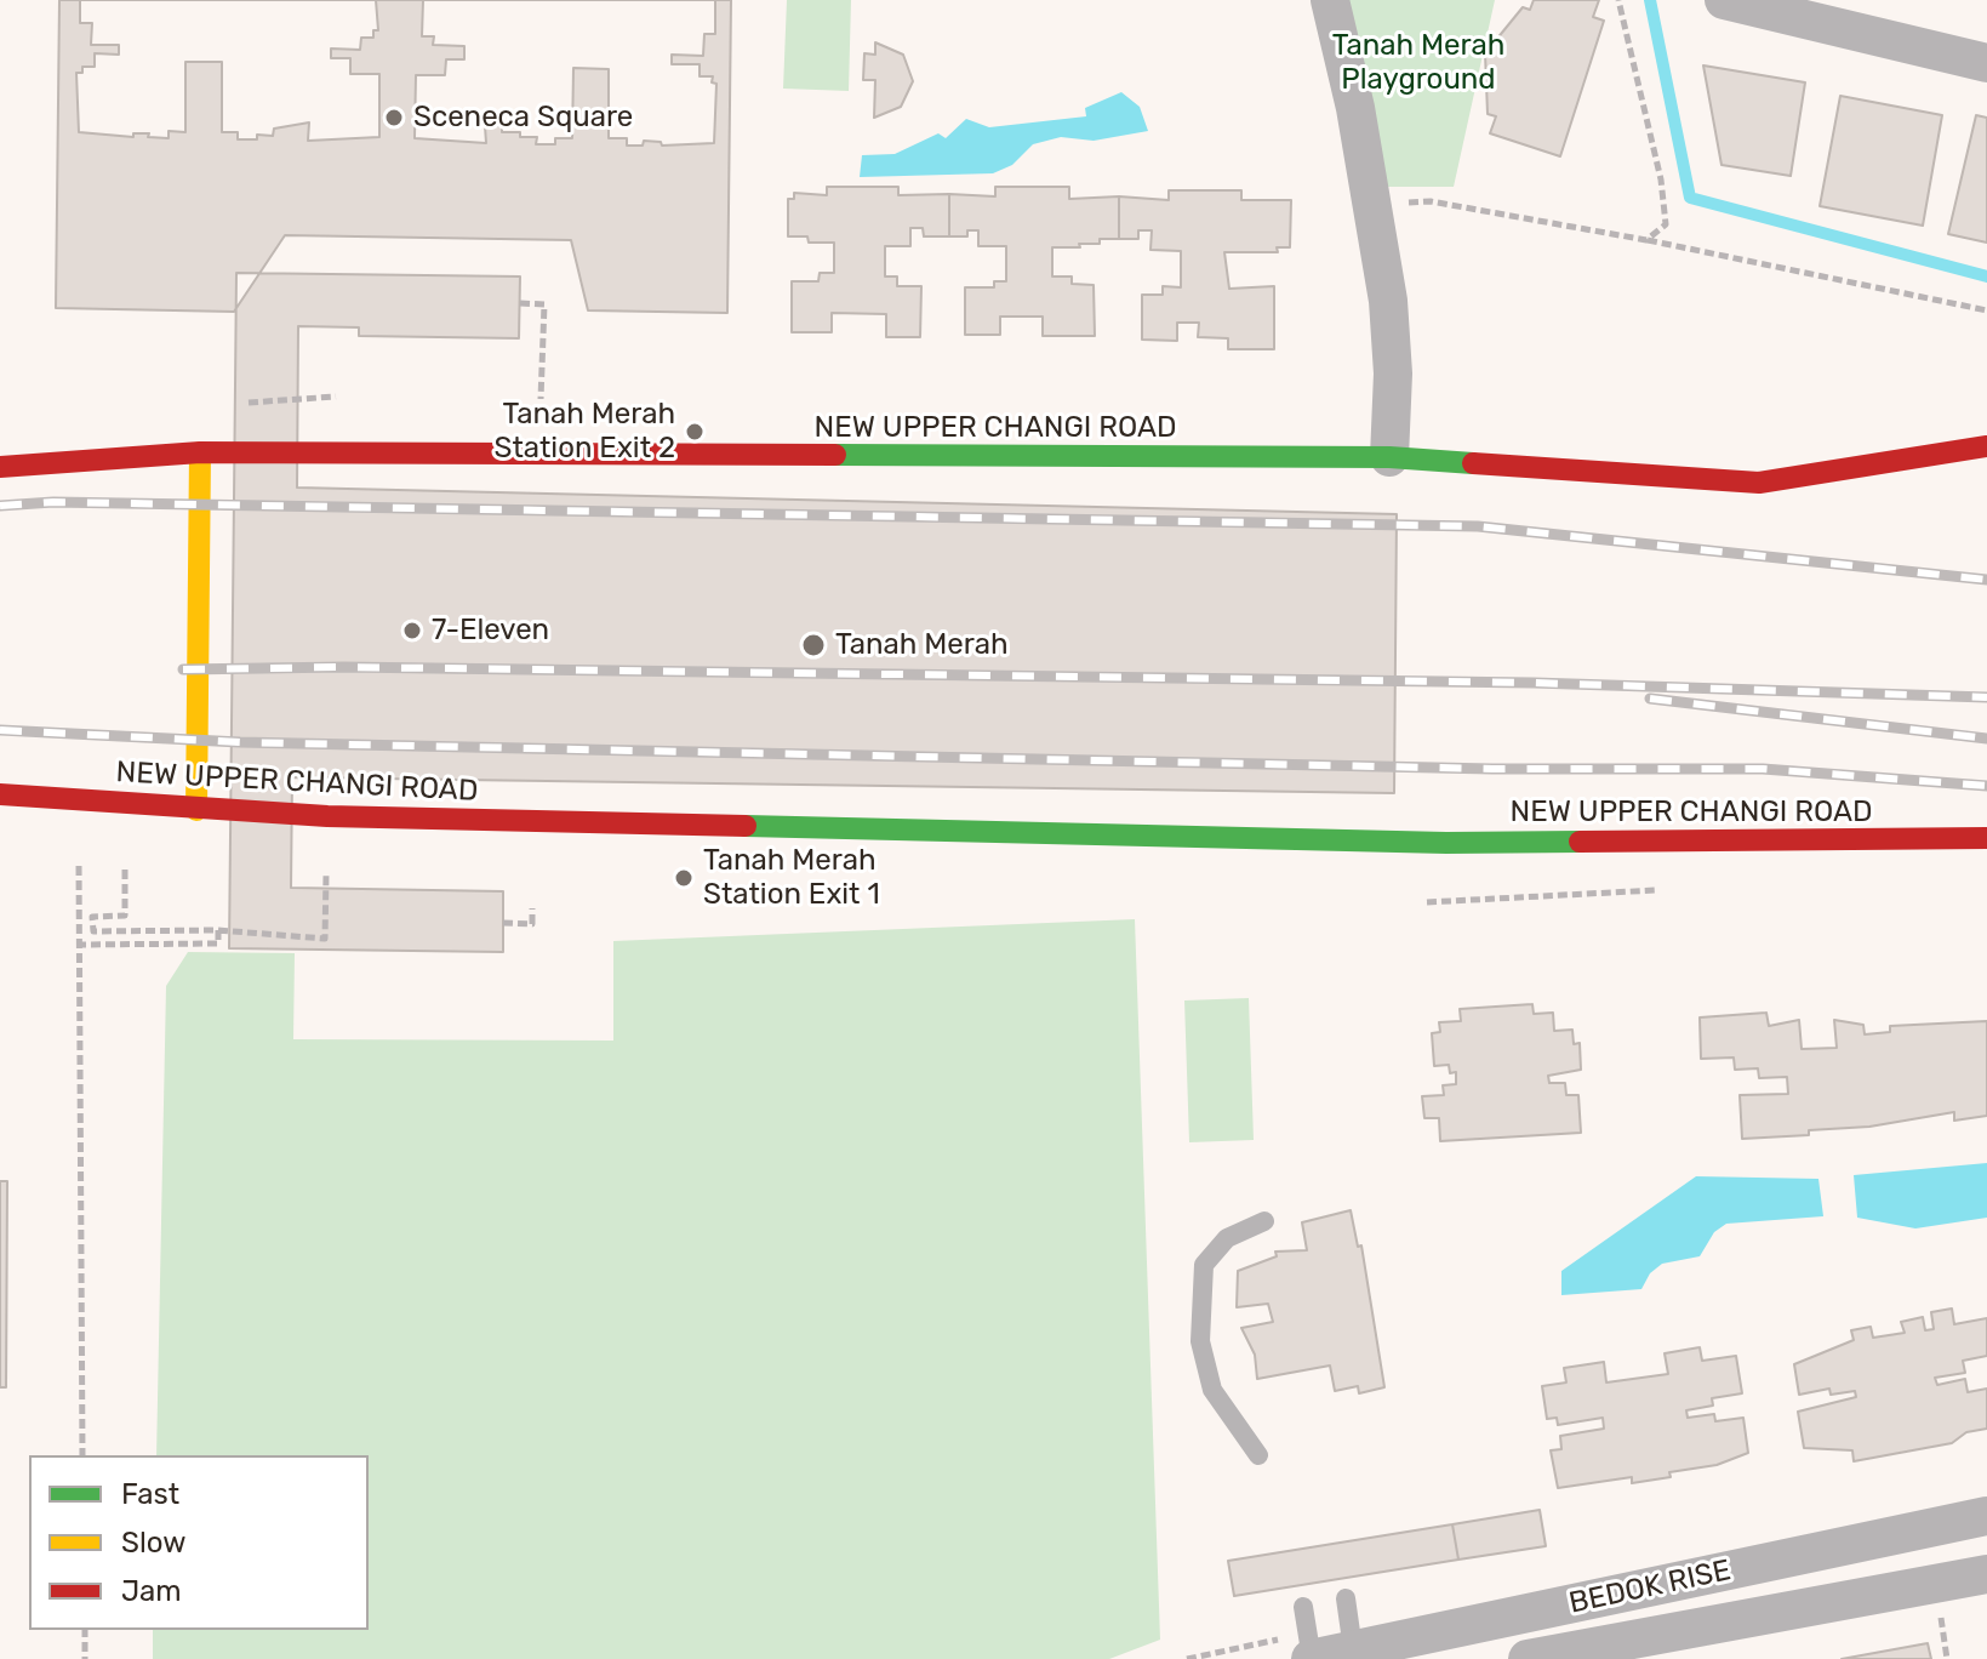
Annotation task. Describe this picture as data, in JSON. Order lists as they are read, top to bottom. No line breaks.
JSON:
{"streets":{"main road":["NEW UPPER CHANGI ROAD"],"street":["BEDOK RISE"]},"parks":["Tanah Merah Playground"],"places":["Sceneca Square","Tanah Merah Station Exit 2","7-Eleven","Tanah Merah","Tanah Merah Station Exit 1"],"legend":["Fast","Slow","Jam"]}
